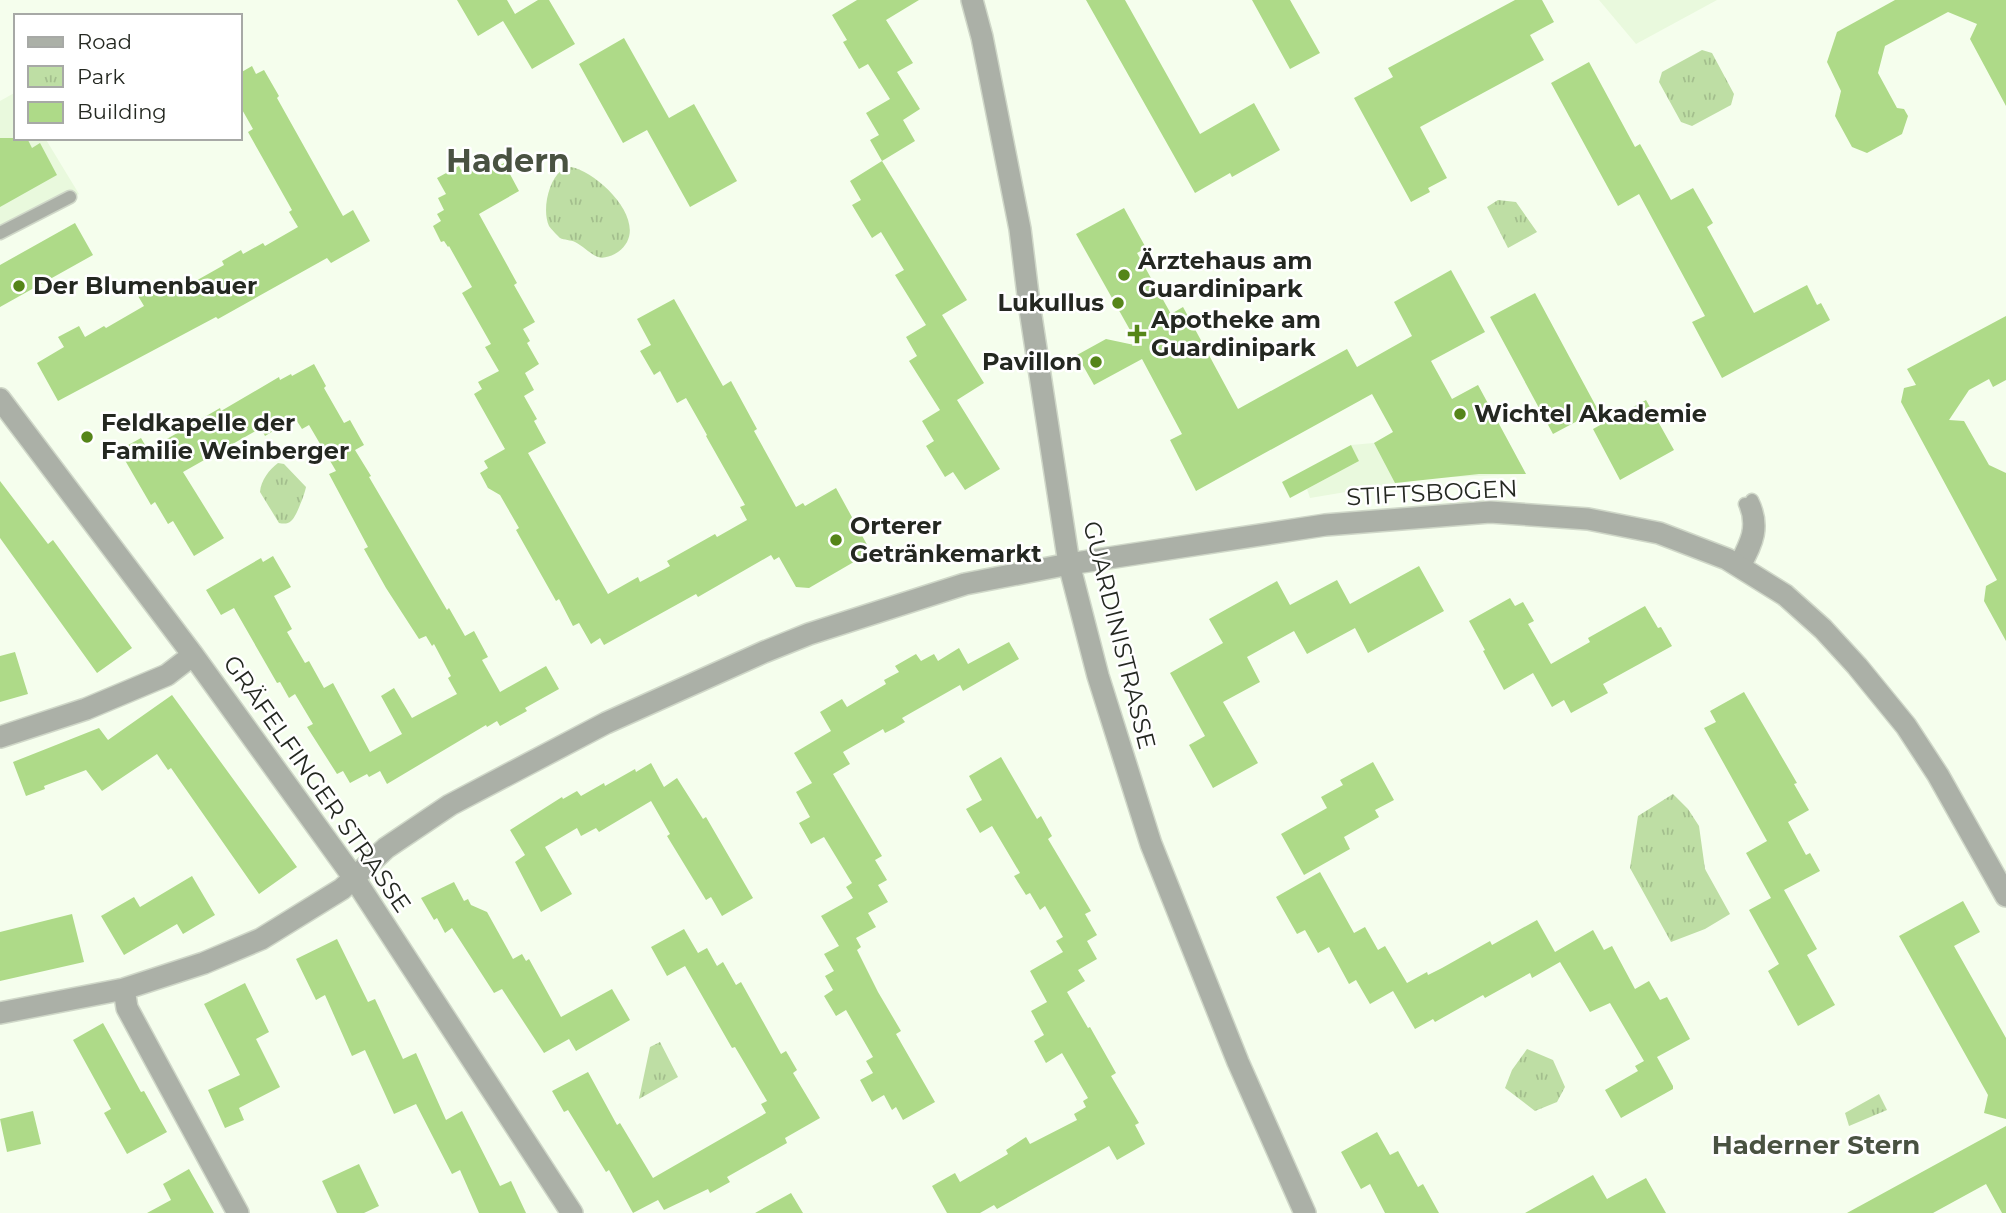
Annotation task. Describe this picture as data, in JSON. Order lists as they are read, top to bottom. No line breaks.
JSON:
{"streets":{"street":["STIFTSBOGEN","GUARDINISTRASSE","GRÄFELFINGER STRASSE"]},"crossings":[["STIFTSBOGEN","GUARDINISTRASSE"],["STIFTSBOGEN","GRÄFELFINGER STRASSE"]],"districts":["Hadern","Haderner Stern"],"places":{"other":["Ärztehaus am Guardinipark","Der Blumenbauer","Lukullus","Pavillon","Wichtel Akademie","Feldkapelle der Familie Weinberger","Orterer Getränkemarkt"],"health":["Apotheke am Guardinipark"]},"legend":["Road","Park","Building"]}
